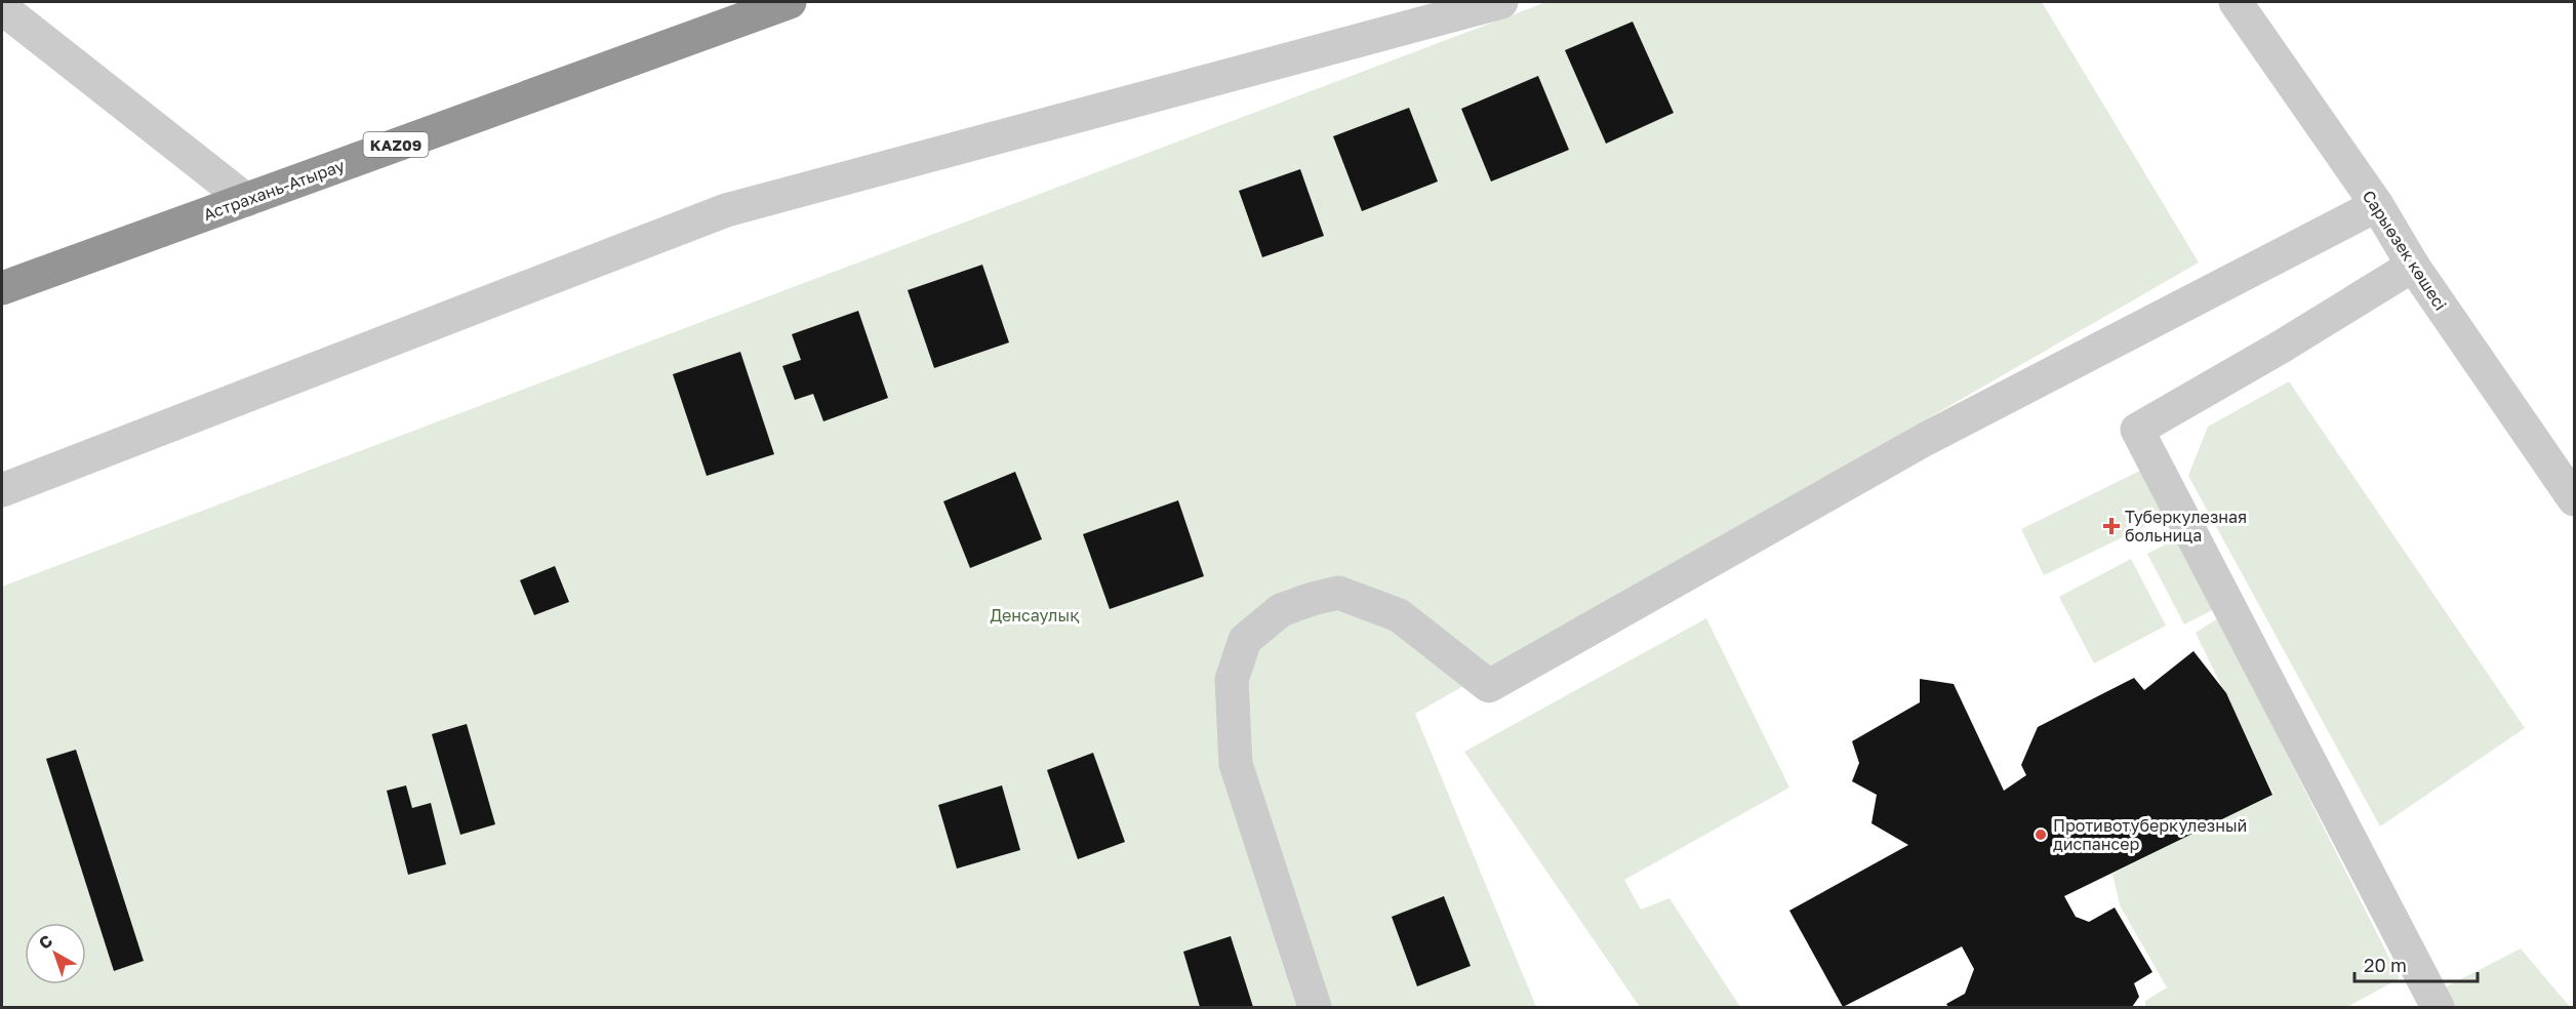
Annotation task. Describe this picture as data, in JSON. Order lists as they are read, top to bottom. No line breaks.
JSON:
{"streets":{"highway":["KAZ09","Астрахань-Атырау"],"street":["Сарыөзек көшесі"]},"parks":["Денсаулық"],"places":{"health":["Туберкулезная больница"],"other":["Противотуберкулезный диспансер"]},"scale_bar":"20 m","north":"top left"}
